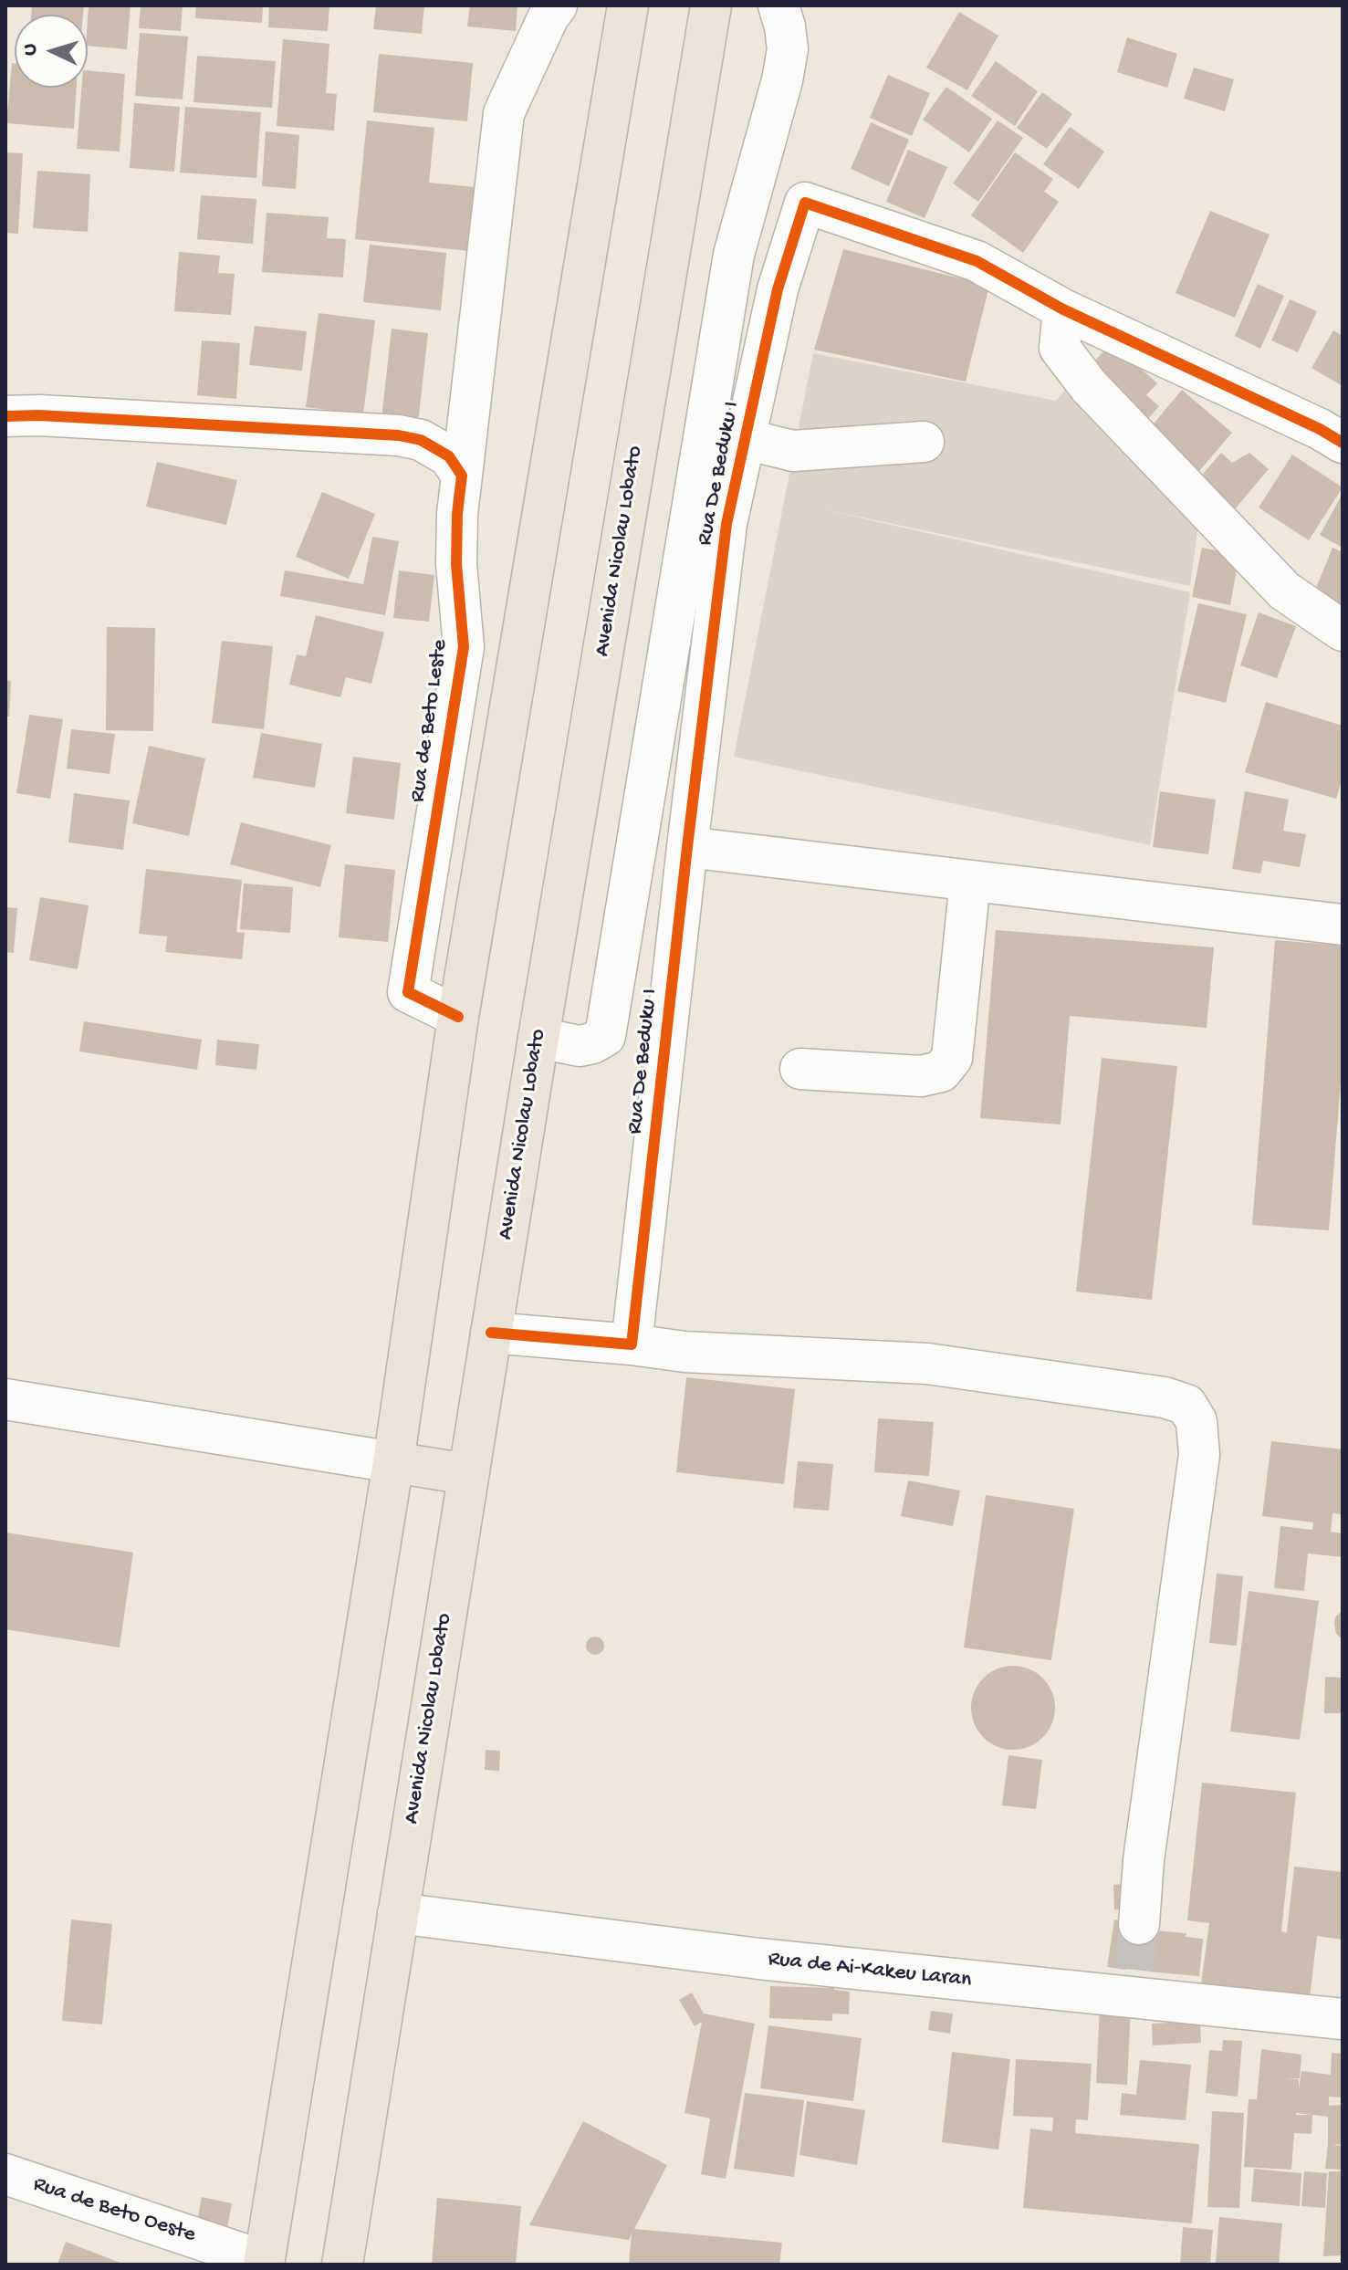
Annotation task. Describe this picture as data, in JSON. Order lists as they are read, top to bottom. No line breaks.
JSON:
{"streets":{"main road":["Avenida Nicolau Lobato"],"street":["Rua De Beduku I","Rua de Beto Leste","Rua de Ai-Kakeu Laran","Rua de Beto Oeste"]},"crossings":[["Avenida Nicolau Lobato","Rua de Ai-Kakeu Laran"]],"north":"left"}
